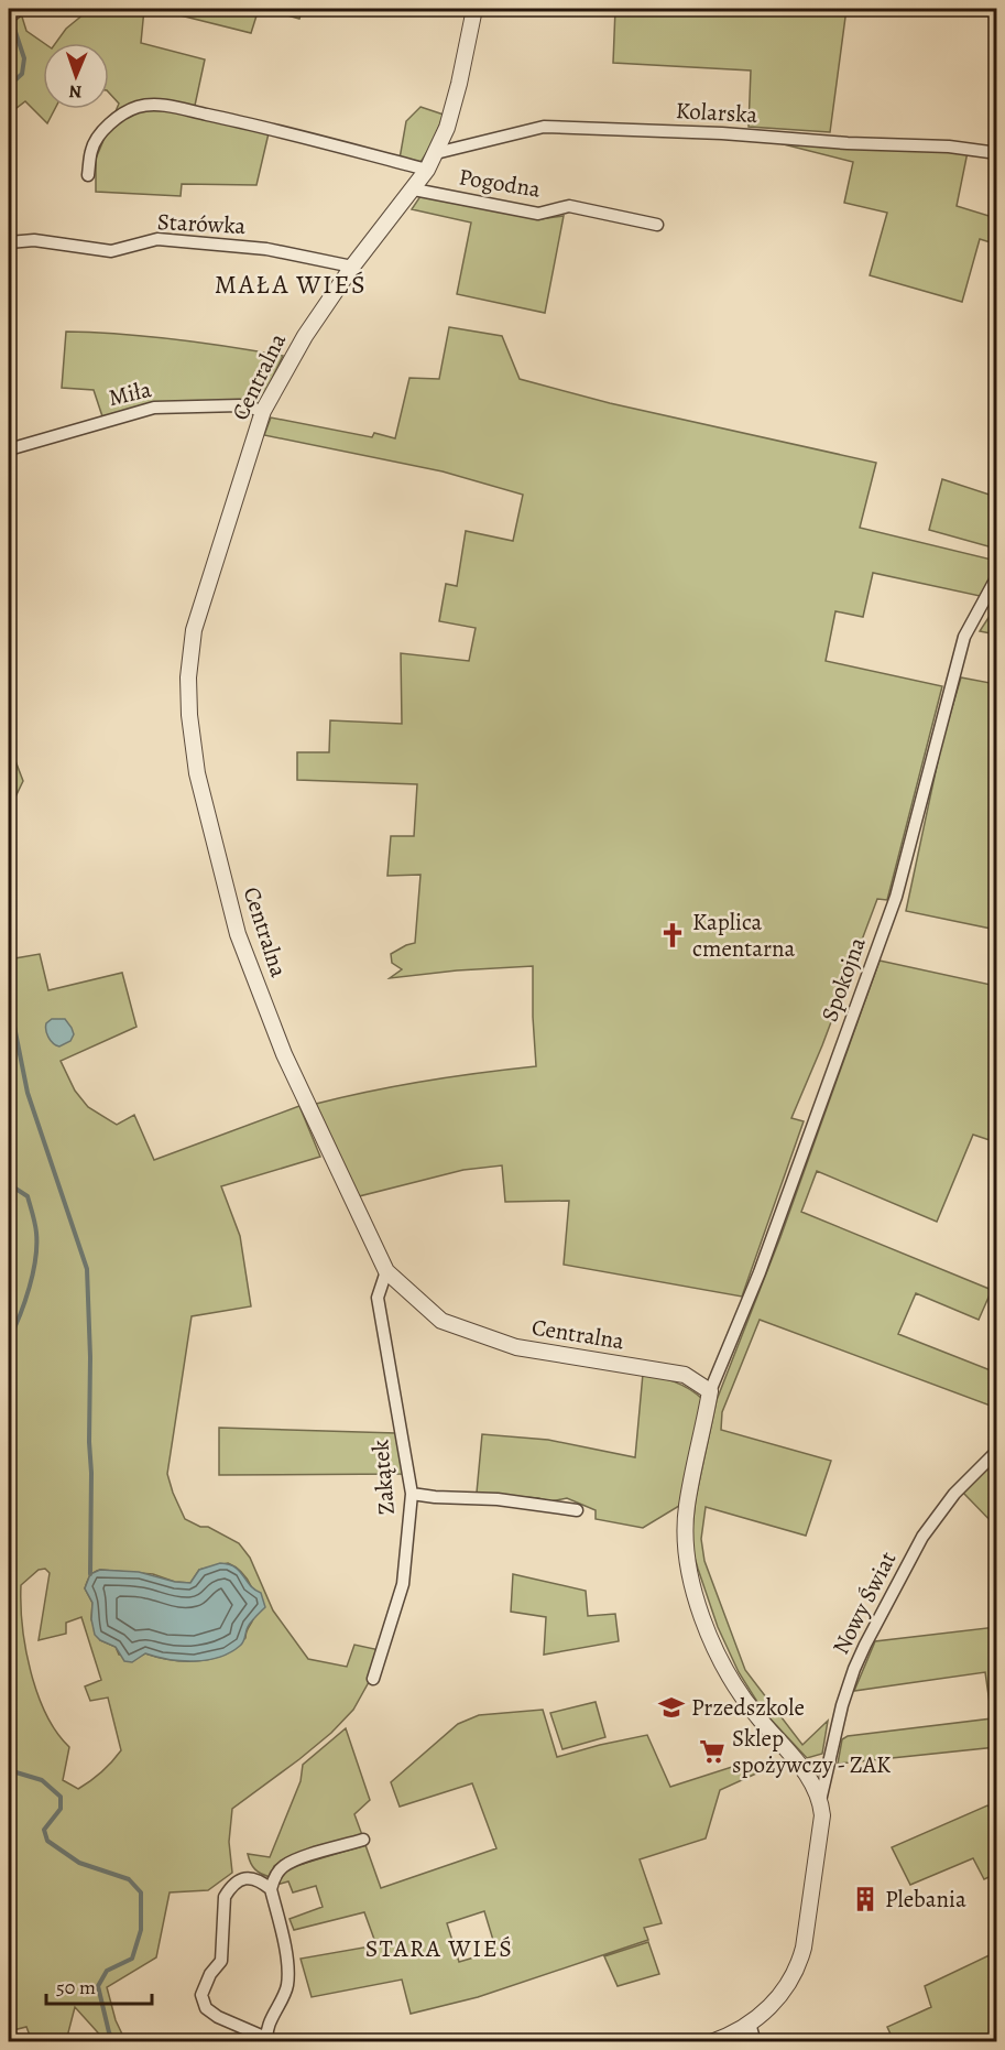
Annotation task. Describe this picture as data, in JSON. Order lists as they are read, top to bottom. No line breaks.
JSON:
{"streets":{"street":["Kolarska","Pogodna","Starówka","Centralna","Miła","Spokojna","Zakątek","Nowy Świat"]},"crossings":[["Kolarska","Centralna"],["Pogodna","Centralna"],["Starówka","Centralna"],["Centralna","Miła"],["Centralna","Spokojna"],["Centralna","Zakątek"]],"districts":["MAŁA WIEŚ","STARA WIEŚ"],"places":{"church":["Kaplica cmentarna"],"school or university":["Przedszkole"],"supermarket":["Sklep spożywczy - ZAK"],"building":["Plebania"]},"scale_bar":"50 m","north":"bottom"}
